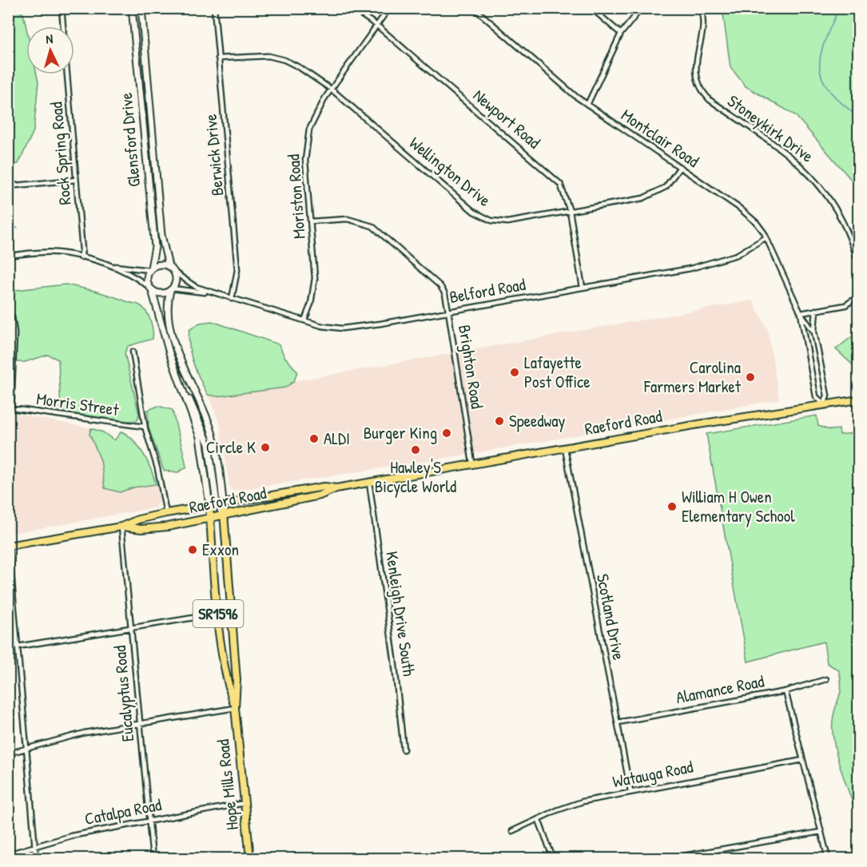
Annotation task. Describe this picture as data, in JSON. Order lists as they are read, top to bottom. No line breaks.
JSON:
{"streets":{"main road":["Glensford Drive","Raeford Road","SR1596","Hope Mills Road"],"street":["Newport Road","Stoneykirk Drive","Montclair Road","Rock Spring Road","Berwick Drive","Wellington Drive","Moriston Road","Belford Road","Brighton Road","Morris Street","Kenleigh Drive South","Scotland Drive","Alamance Road","Eucalyptus Road","Watauga Road","Catalpa Road"]},"crossings":[["Newport Road","Wellington Drive"],["Newport Road","Moriston Road"],["Newport Road","Belford Road"],["Montclair Road","Wellington Drive"],["Montclair Road","Belford Road"],["Montclair Road","Raeford Road"],["Glensford Drive","Belford Road"],["Berwick Drive","Wellington Drive"],["Berwick Drive","Belford Road"],["Wellington Drive","Moriston Road"],["Moriston Road","Belford Road"],["Moriston Road","Brighton Road"],["Belford Road","Brighton Road"],["Brighton Road","Raeford Road"],["Raeford Road","Kenleigh Drive South"],["Raeford Road","Scotland Drive"],["Raeford Road","Eucalyptus Road"],["Raeford Road","Hope Mills Road"],["Scotland Drive","Alamance Road"],["Scotland Drive","Watauga Road"],["Eucalyptus Road","Catalpa Road"],["Hope Mills Road","Catalpa Road"]],"places":["Lafayette Post Office","Carolina Farmers Market","Speedway","Burger King","ALDI","Circle K","Hawley'S Bicycle World","William H Owen Elementary School","Exxon"],"north":"top"}
